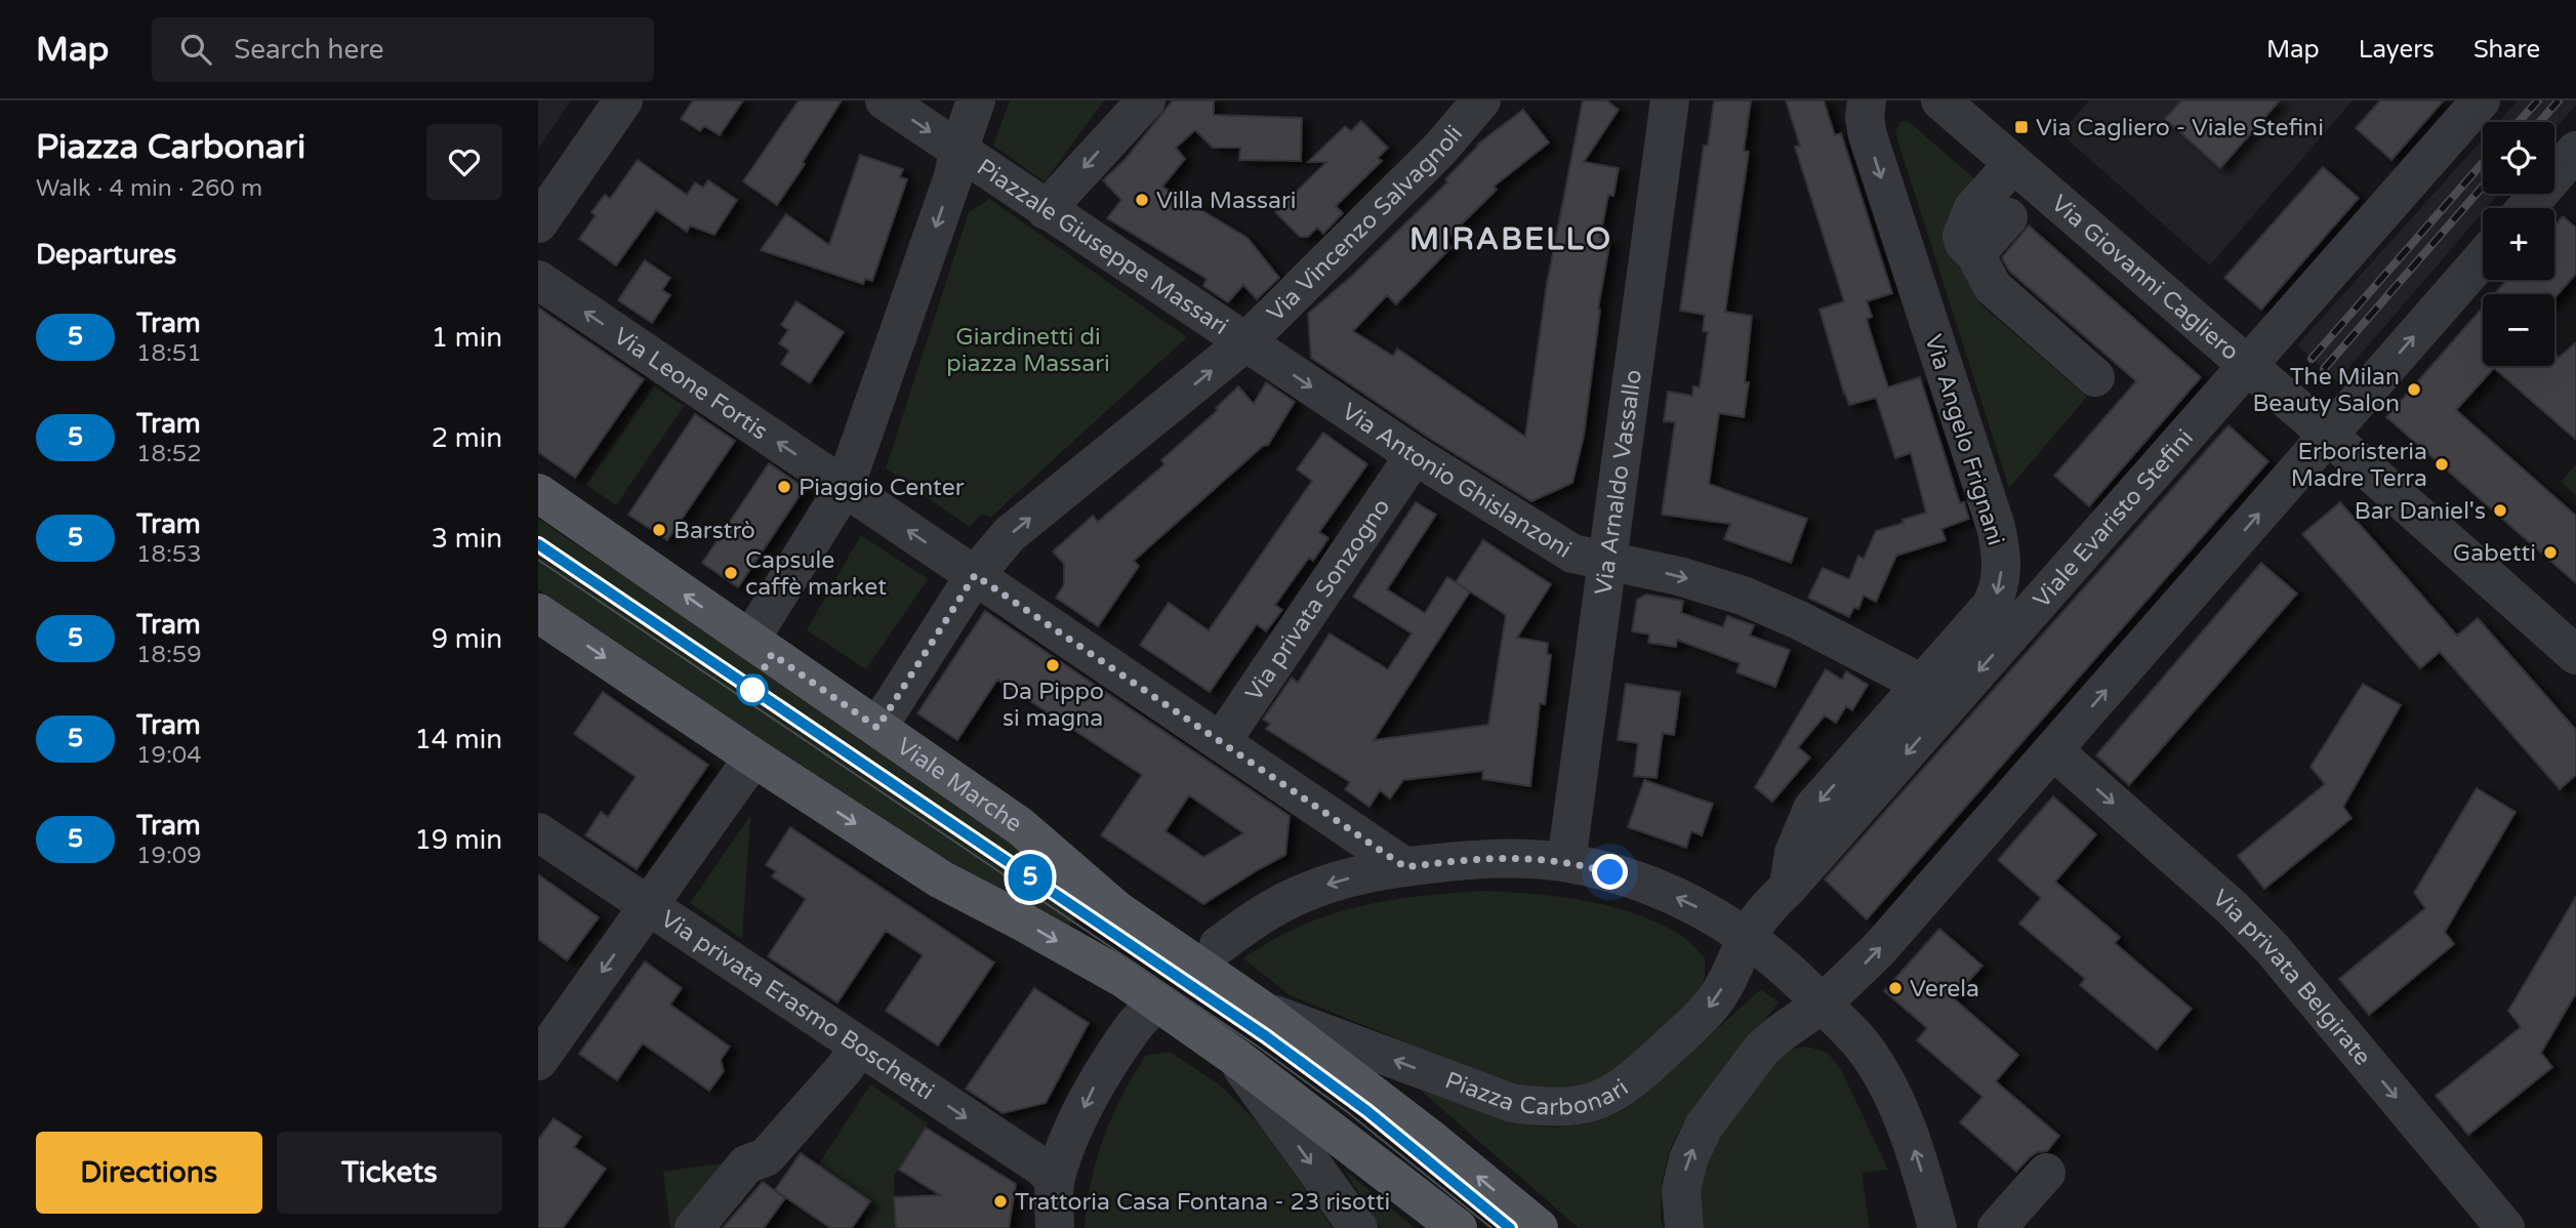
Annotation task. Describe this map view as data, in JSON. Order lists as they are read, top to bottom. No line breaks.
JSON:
{"streets":{"main road":["Viale Marche"],"street":["Via Vincenzo Salvagnoli","Piazzale Giuseppe Massari","Via Giovanni Cagliero","Via Leone Fortis","Via Angelo Frignani","Via Antonio Ghislanzoni","Via Arnaldo Vassallo","Viale Evaristo Stefini","Via privata Sonzogno","Via privata Belgirate","Via privata Erasmo Boschetti","Piazza Carbonari"]},"crossings":[["Via Vincenzo Salvagnoli","Piazzale Giuseppe Massari"],["Via Vincenzo Salvagnoli","Via Antonio Ghislanzoni"],["Piazzale Giuseppe Massari","Via Leone Fortis"],["Piazzale Giuseppe Massari","Via Antonio Ghislanzoni"],["Piazzale Giuseppe Massari","Viale Marche"],["Via Giovanni Cagliero","Viale Evaristo Stefini"],["Via Angelo Frignani","Via Antonio Ghislanzoni"],["Via Angelo Frignani","Viale Evaristo Stefini"],["Via Antonio Ghislanzoni","Via Arnaldo Vassallo"],["Via Antonio Ghislanzoni","Via privata Sonzogno"],["Viale Evaristo Stefini","Piazza Carbonari"],["Viale Marche","Piazza Carbonari"]],"one_way":["Via Leone Fortis","Via Angelo Frignani","Via privata Belgirate","Via privata Erasmo Boschetti"],"districts":["MIRABELLO"],"parks":["Giardinetti di piazza Massari"],"places":{"transit":["Via Cagliero - Viale Stefini"],"other":["Villa Massari","The Milan Beauty Salon","Erboristeria Madre Terra","Piaggio Center","Bar Daniel's","Barstrò","Gabetti","Capsule caffè market","Da Pippo si magna","Verela","Trattoria Casa Fontana - 23 risotti"]},"lines":["tram line 5"],"page":{"header":"Map","search":"Search here","nav":["Map","Layers","Share"],"heading":[["Piazza Carbonari","Walk · 4 min · 260 m"],"Departures"],"on_map":"5","map_buttons":["+","−"],"list":[{"mark":"5","name":"Tram","note":"18:51","value":"1 min"},{"mark":"5","name":"Tram","note":"18:52","value":"2 min"},{"mark":"5","name":"Tram","note":"18:53","value":"3 min"},{"mark":"5","name":"Tram","note":"18:59","value":"9 min"},{"mark":"5","name":"Tram","note":"19:04","value":"14 min"},{"mark":"5","name":"Tram","note":"19:09","value":"19 min"}],"buttons":["Directions","Tickets"]}}
